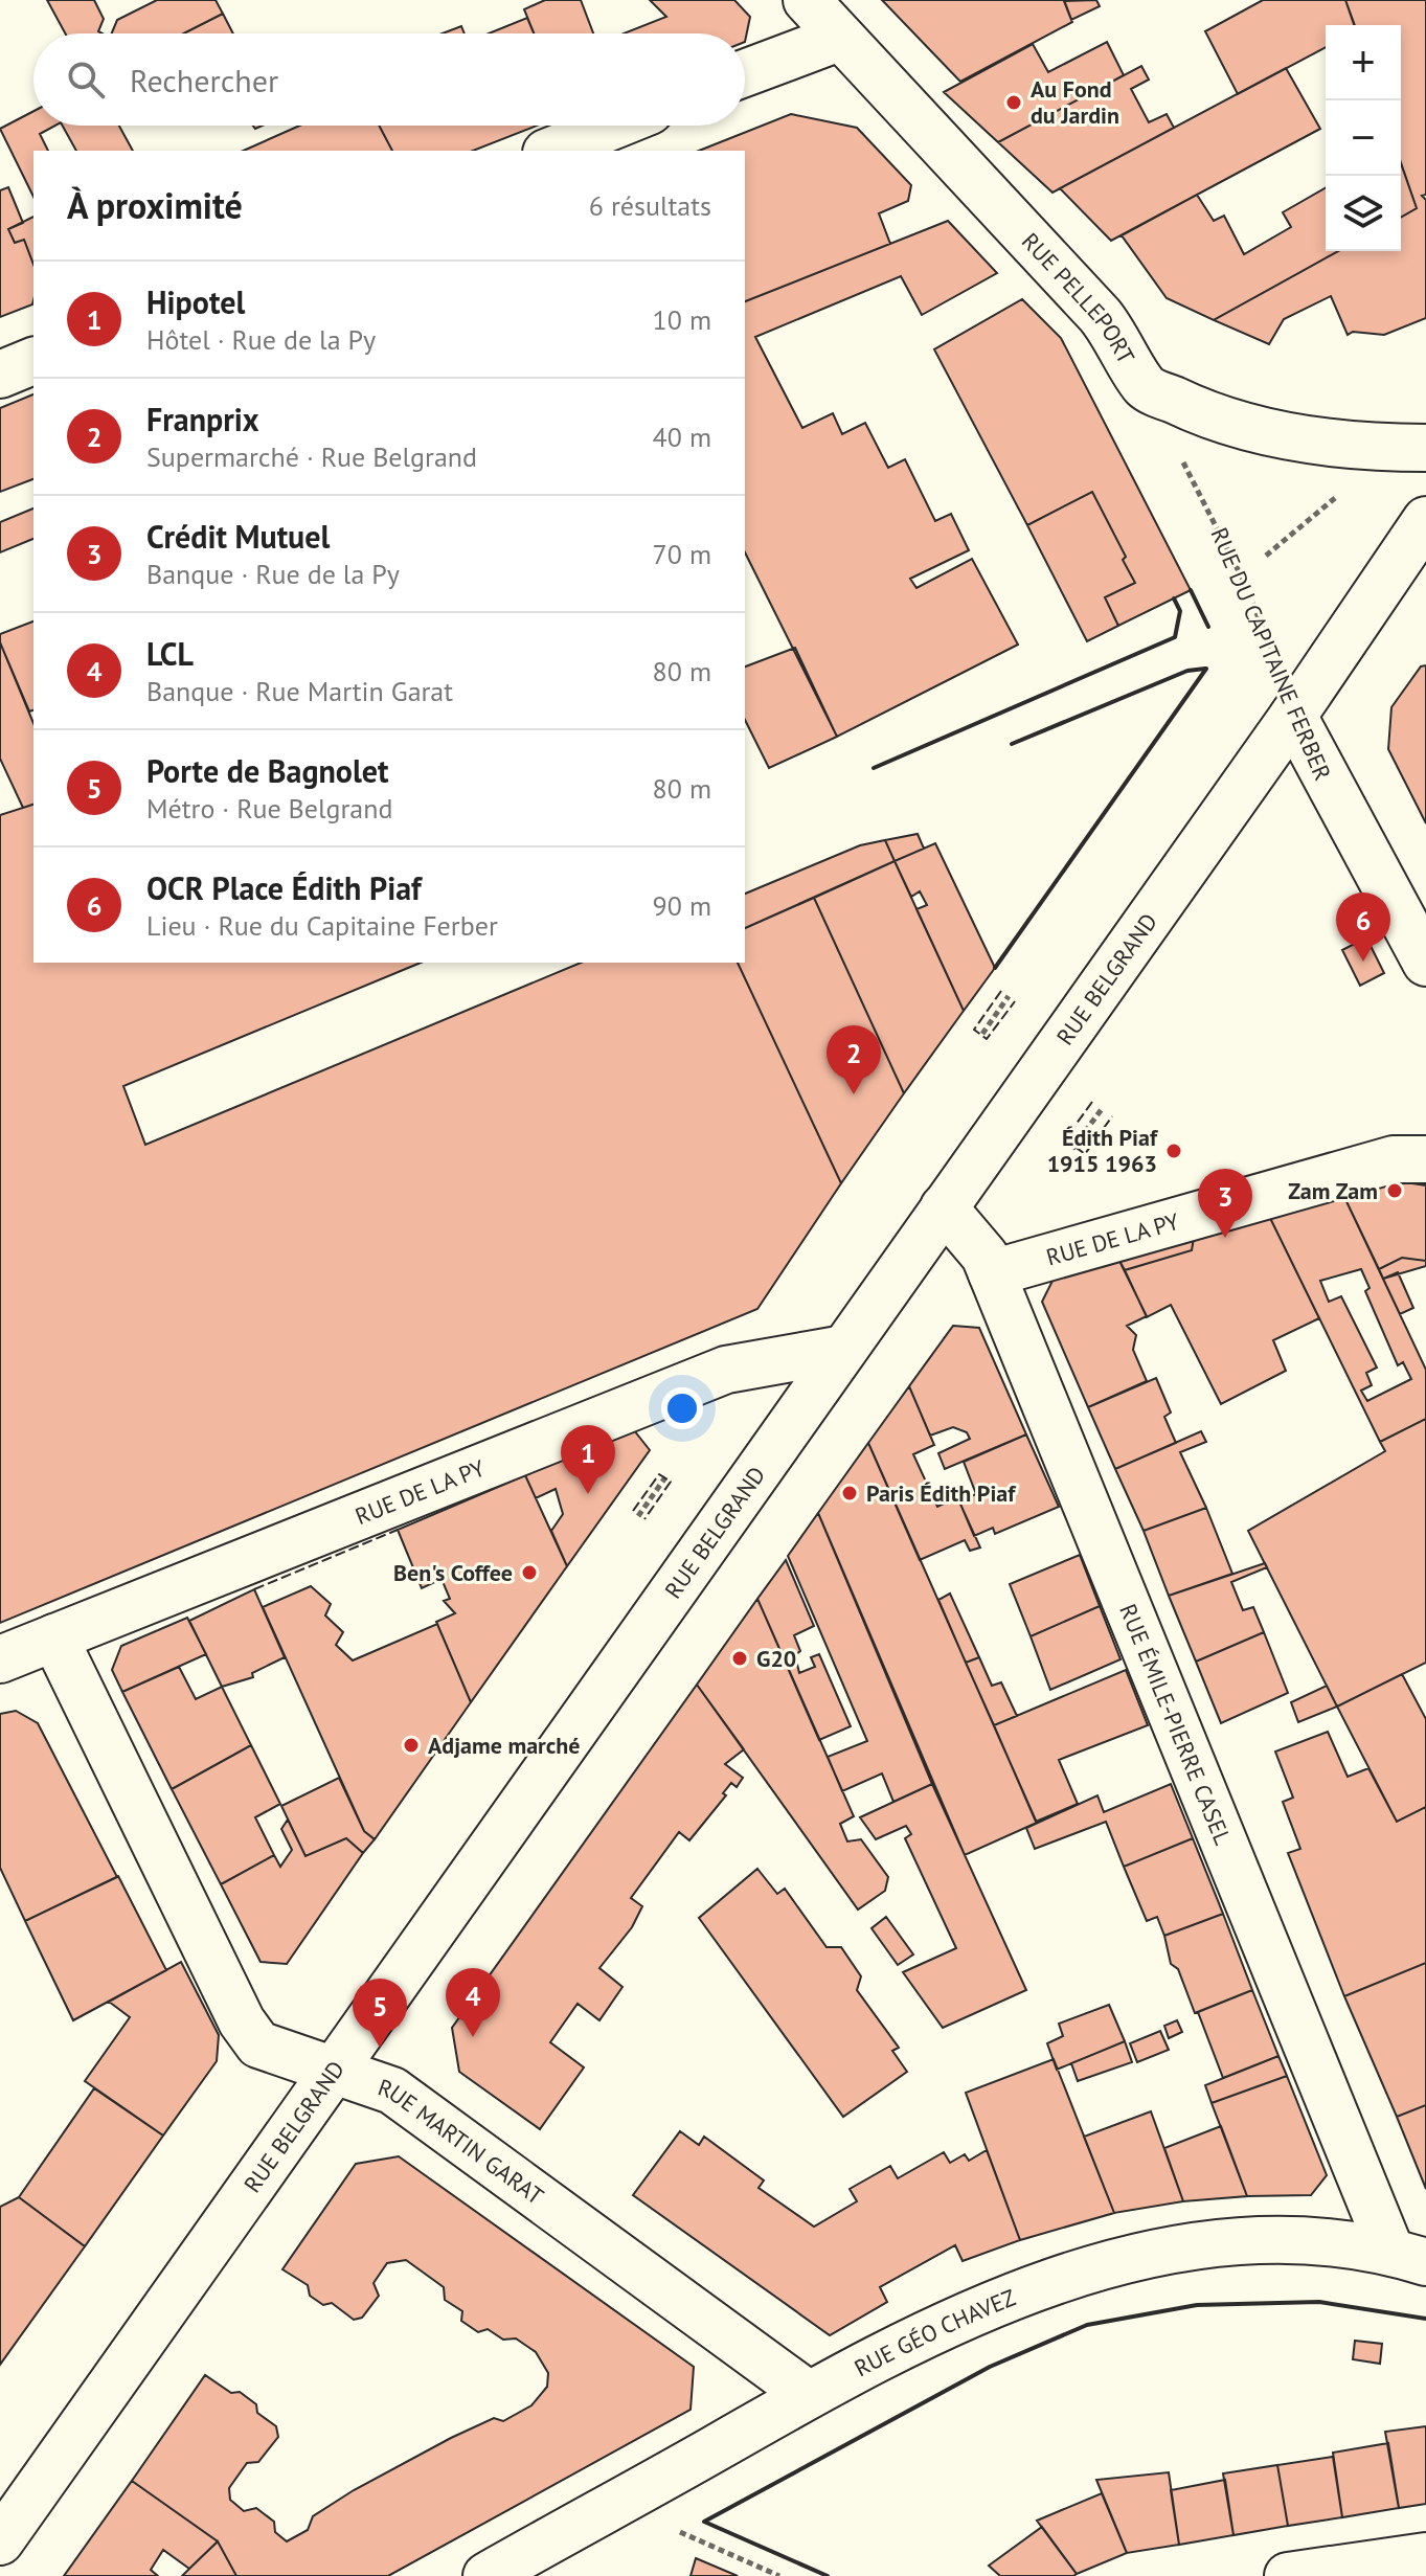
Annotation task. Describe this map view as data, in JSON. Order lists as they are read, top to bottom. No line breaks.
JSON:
{"streets":{"street":["RUE PELLEPORT","RUE DU CAPITAINE FERBER","RUE BELGRAND","RUE DE LA PY","RUE ÉMILE-PIERRE CASEL","RUE MARTIN GARAT","RUE GÉO CHAVEZ"]},"crossings":[["RUE PELLEPORT","RUE DU CAPITAINE FERBER"],["RUE DU CAPITAINE FERBER","RUE BELGRAND"],["RUE BELGRAND","RUE DE LA PY"],["RUE BELGRAND","RUE ÉMILE-PIERRE CASEL"],["RUE BELGRAND","RUE MARTIN GARAT"],["RUE DE LA PY","RUE ÉMILE-PIERRE CASEL"],["RUE DE LA PY","RUE MARTIN GARAT"],["RUE ÉMILE-PIERRE CASEL","RUE GÉO CHAVEZ"],["RUE MARTIN GARAT","RUE GÉO CHAVEZ"]],"places":["Au Fond du Jardin","Édith Piaf 1915 1963","Zam Zam","Paris Édith Piaf","Ben's Coffee","G20","Adjame marché"],"page":{"map_buttons":["+","−"],"search":"Rechercher","heading":["À proximité","6 résultats"],"list":[{"mark":"1","name":"Hipotel","note":"Hôtel · Rue de la Py","value":"10 m"},{"mark":"2","name":"Franprix","note":"Supermarché · Rue Belgrand","value":"40 m"},{"mark":"3","name":"Crédit Mutuel","note":"Banque · Rue de la Py","value":"70 m"},{"mark":"4","name":"LCL","note":"Banque · Rue Martin Garat","value":"80 m"},{"mark":"5","name":"Porte de Bagnolet","note":"Métro · Rue Belgrand","value":"80 m"},{"mark":"6","name":"OCR Place Édith Piaf","note":"Lieu · Rue du Capitaine Ferber","value":"90 m"}],"pins":["6","2","3","1","4","5"]}}
